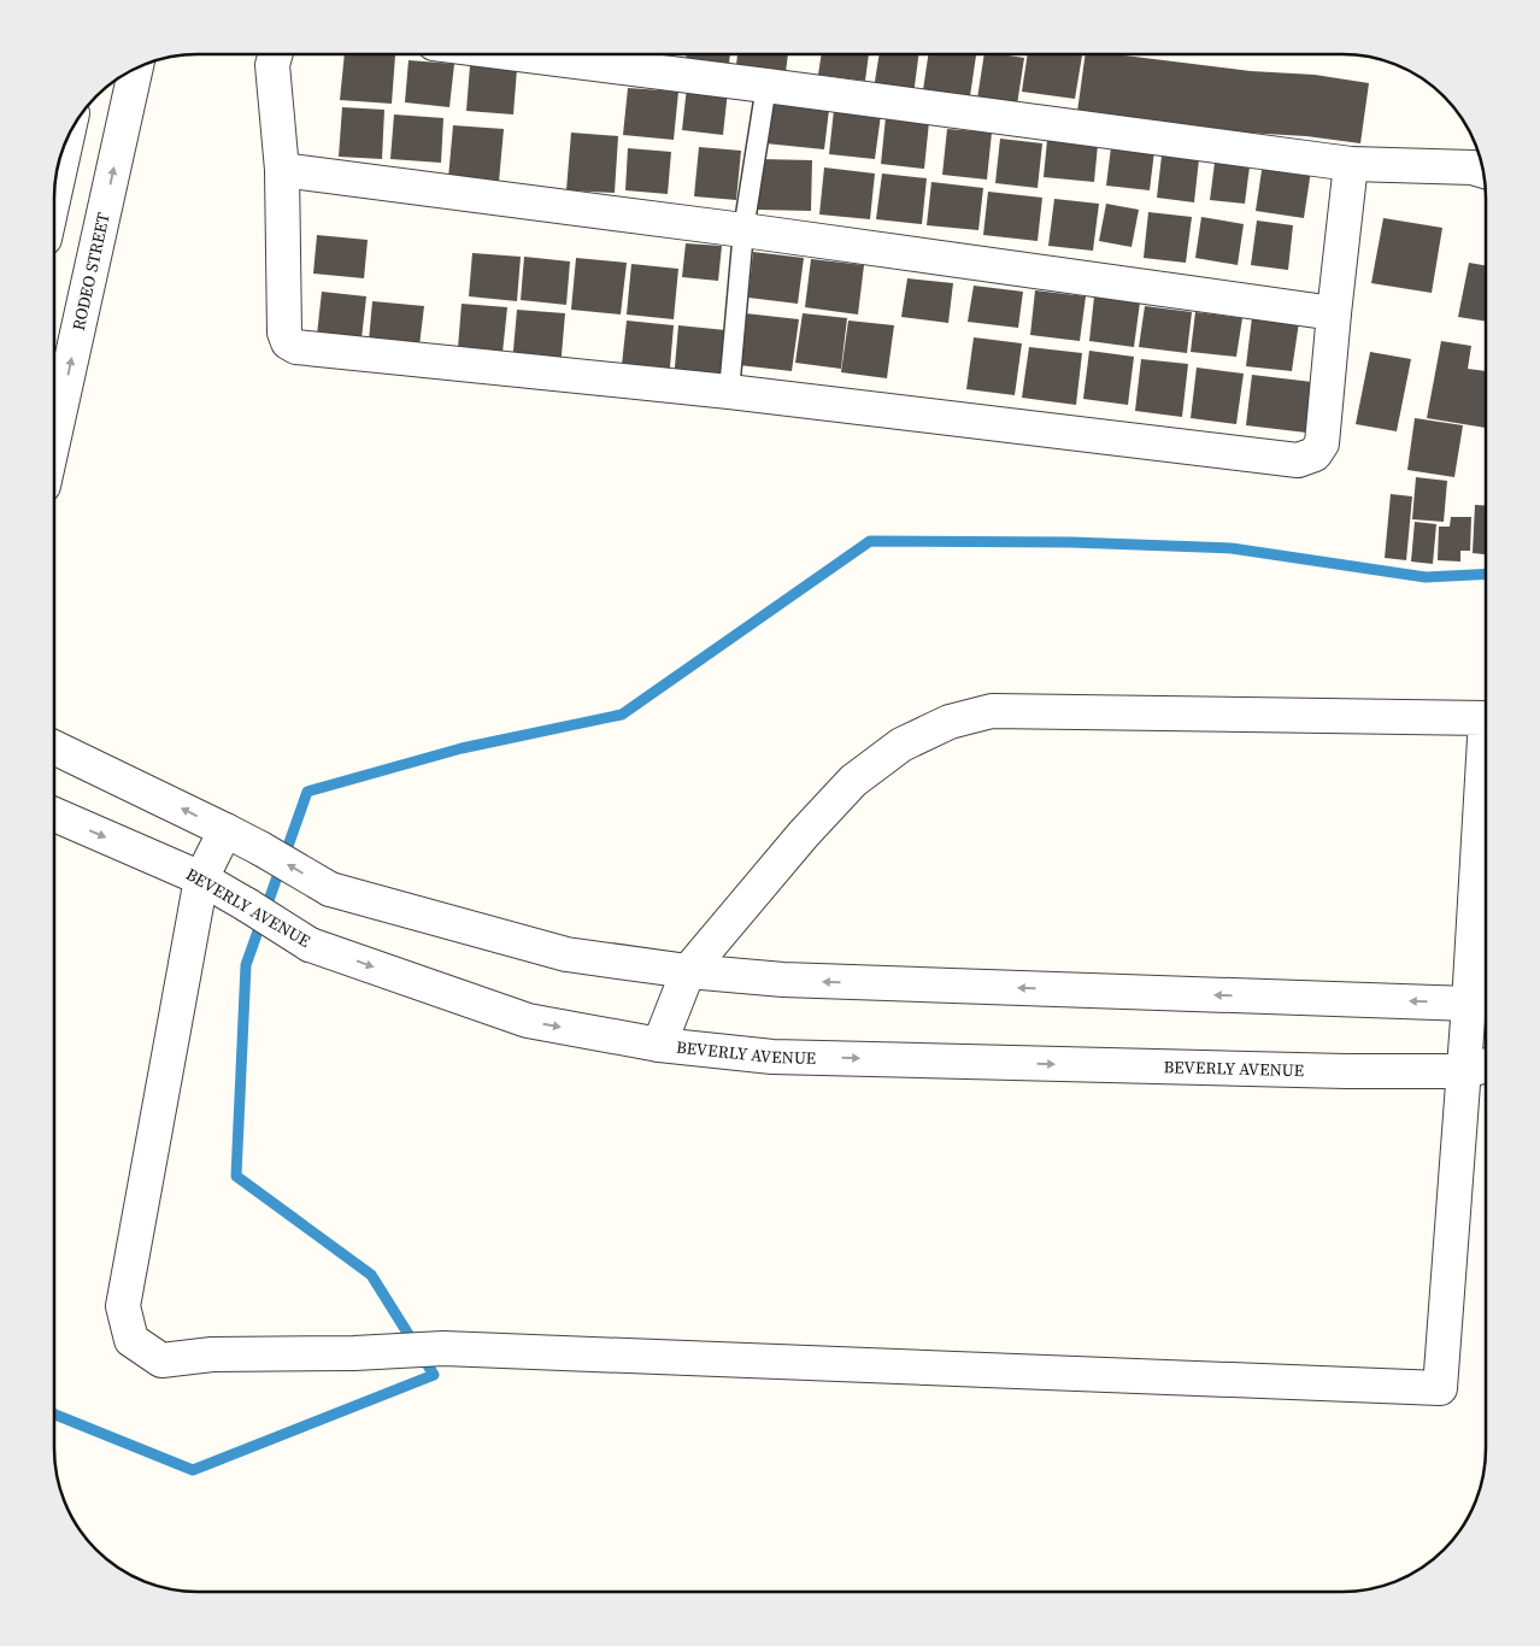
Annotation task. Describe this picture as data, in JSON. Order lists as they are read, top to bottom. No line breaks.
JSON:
{"streets":{"street":["RODEO STREET","BEVERLY AVENUE"]},"one_way":["RODEO STREET"]}
